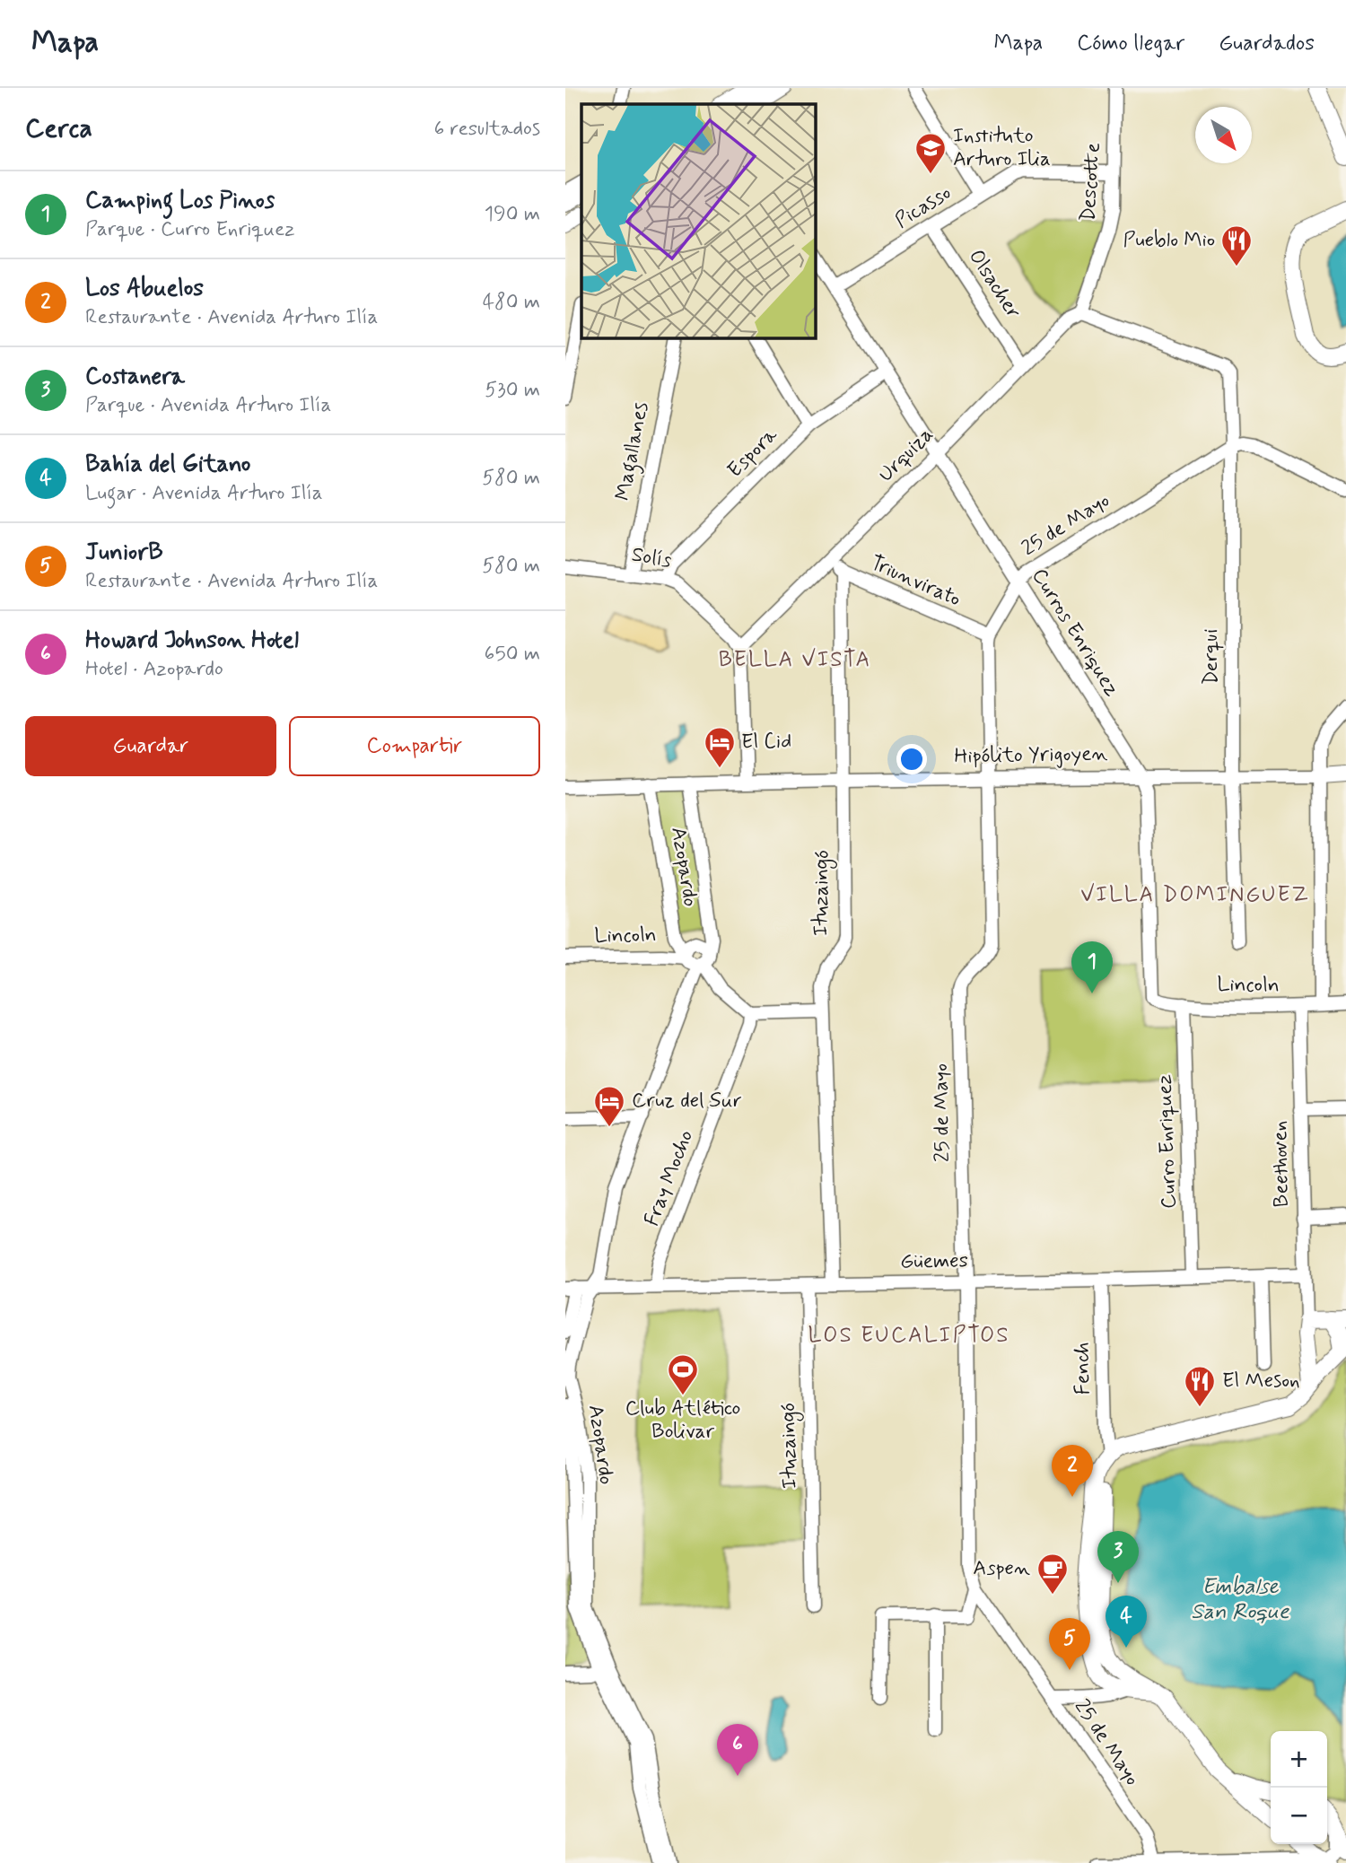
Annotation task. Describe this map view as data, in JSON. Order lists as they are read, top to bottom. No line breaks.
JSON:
{"streets":{"main road":["Hipólito Yrigoyen"],"street":["Descotte","Picasso","Olsacher","Magallanes","Espora","Urquiza","25 de Mayo","Solís","Triunvirato","Curros Enriquez","Derqui","Azopardo","Ituzaingó","Lincoln","Curro Enriquez","Beethoven","Fray Mocho","Güemes","Fench"]},"crossings":[["Descotte","Picasso"],["Descotte","Urquiza"],["Descotte","Derqui"],["Picasso","Olsacher"],["Picasso","Curros Enriquez"],["Olsacher","Urquiza"],["Magallanes","Solís"],["Espora","Solís"],["Espora","Curros Enriquez"],["Urquiza","Solís"],["Urquiza","Triunvirato"],["Urquiza","Curros Enriquez"],["Urquiza","Derqui"],["25 de Mayo","Triunvirato"],["25 de Mayo","Curros Enriquez"],["25 de Mayo","Derqui"],["25 de Mayo","Hipólito Yrigoyen"],["25 de Mayo","Güemes"],["Triunvirato","Ituzaingó"],["Curros Enriquez","Hipólito Yrigoyen"],["Curros Enriquez","Lincoln"],["Derqui","Hipólito Yrigoyen"],["Hipólito Yrigoyen","Azopardo"],["Hipólito Yrigoyen","Ituzaingó"],["Hipólito Yrigoyen","Lincoln"],["Azopardo","Lincoln"],["Azopardo","Güemes"],["Ituzaingó","Güemes"],["Lincoln","Curro Enriquez"],["Lincoln","Beethoven"],["Curro Enriquez","Güemes"],["Beethoven","Güemes"],["Fray Mocho","Güemes"],["Güemes","Fench"]],"districts":["BELLA VISTA","VILLA DOMINGUEZ","LOS EUCALIPTOS"],"water":["Embalse San Roque"],"places":{"school or university":["Instituto Arturo Ilia"],"restaurant":["Pueblo Mio","El Meson"],"hotel":["El Cid","Cruz del Sur"],"sports":["Club Atlético Bolivar"],"cafe":["Aspen"]},"north":"bottom right","page":{"header":"Mapa","nav":["Mapa","Cómo llegar","Guardados"],"heading":["Cerca","6 resultados"],"list":[{"mark":"1","name":"Camping Los Pinos","note":"Parque · Curro Enriquez","value":"190 m"},{"mark":"2","name":"Los Abuelos","note":"Restaurante · Avenida Arturo Ilía","value":"480 m"},{"mark":"3","name":"Costanera","note":"Parque · Avenida Arturo Ilía","value":"530 m"},{"mark":"4","name":"Bahía del Gitano","note":"Lugar · Avenida Arturo Ilía","value":"580 m"},{"mark":"5","name":"JuniorB","note":"Restaurante · Avenida Arturo Ilía","value":"580 m"},{"mark":"6","name":"Howard Johnson Hotel","note":"Hotel · Azopardo","value":"650 m"}],"buttons":["Guardar","Compartir"],"pins":["1","2","3","4","5","6"],"map_buttons":["+","−"]}}
